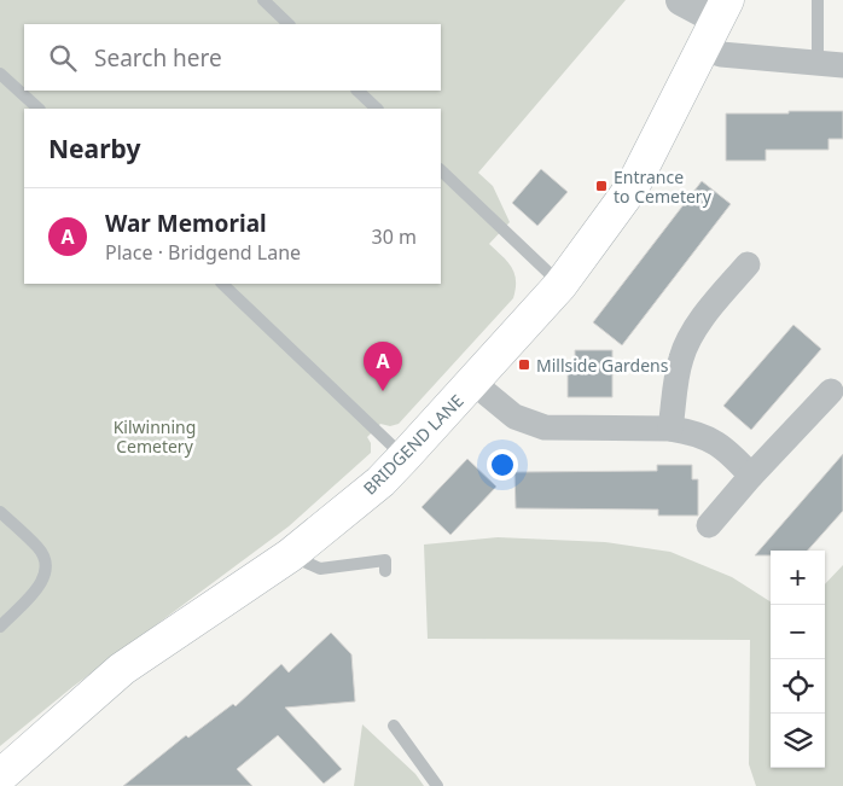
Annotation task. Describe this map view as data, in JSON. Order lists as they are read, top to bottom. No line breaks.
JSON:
{"streets":{"main road":["BRIDGEND LANE"]},"parks":["Kilwinning Cemetery"],"places":{"transit":["Entrance to Cemetery","Millside Gardens"]},"page":{"search":"Search here","heading":"Nearby","list":[{"mark":"A","name":"War Memorial","note":"Place · Bridgend Lane","value":"30 m"}],"pins":"A","map_buttons":["+","−"]}}
